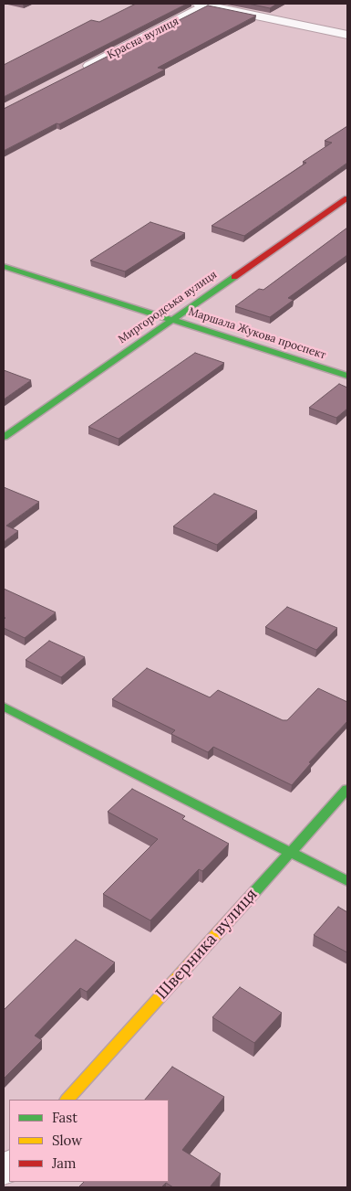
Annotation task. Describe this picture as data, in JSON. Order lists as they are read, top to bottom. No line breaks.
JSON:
{"streets":{"street":["Красна вулиця","Миргородська вулиця","Маршала Жукова проспект","Шверника вулиця"]},"crossings":[["Миргородська вулиця","Маршала Жукова проспект"]],"legend":["Fast","Slow","Jam"]}
